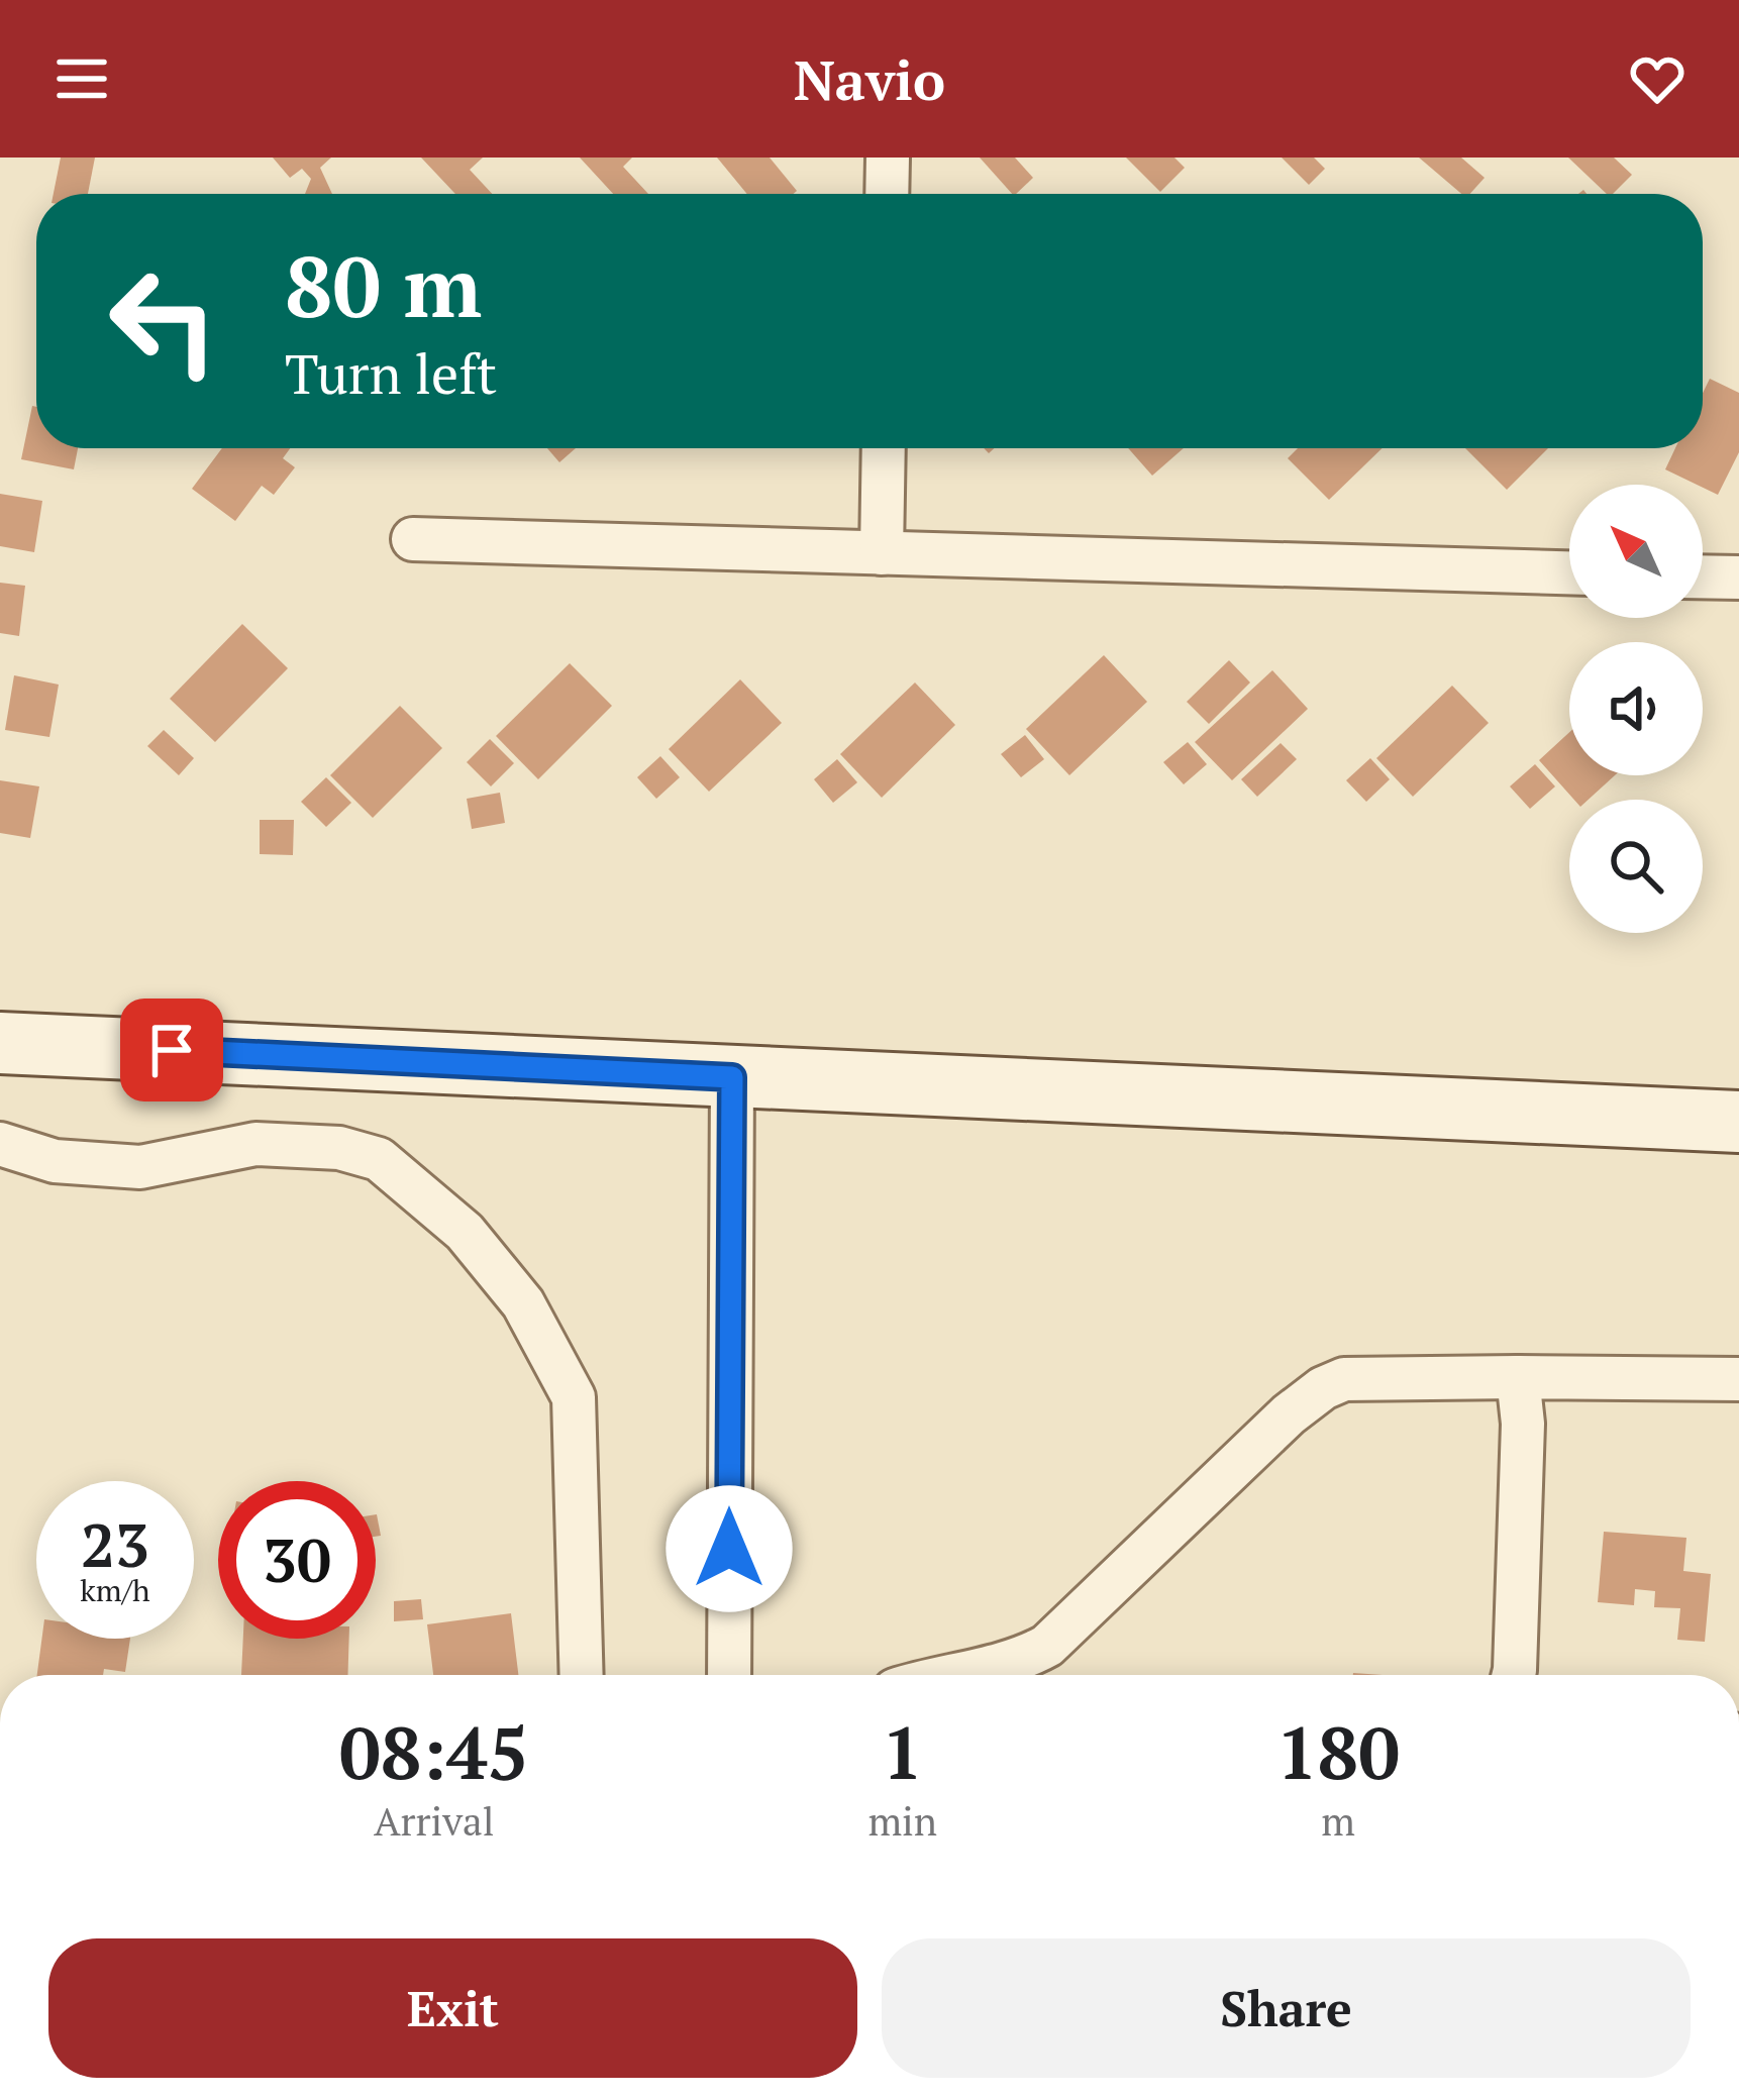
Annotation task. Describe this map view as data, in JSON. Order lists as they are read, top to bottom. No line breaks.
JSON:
{"north":"top left","page":{"header":"Navio","turn":["80 m","Turn left"],"speed":"23 km/h","limit":"30","eta":["08:45","Arrival","1","min","180","m"],"buttons":["Exit","Share"]}}
